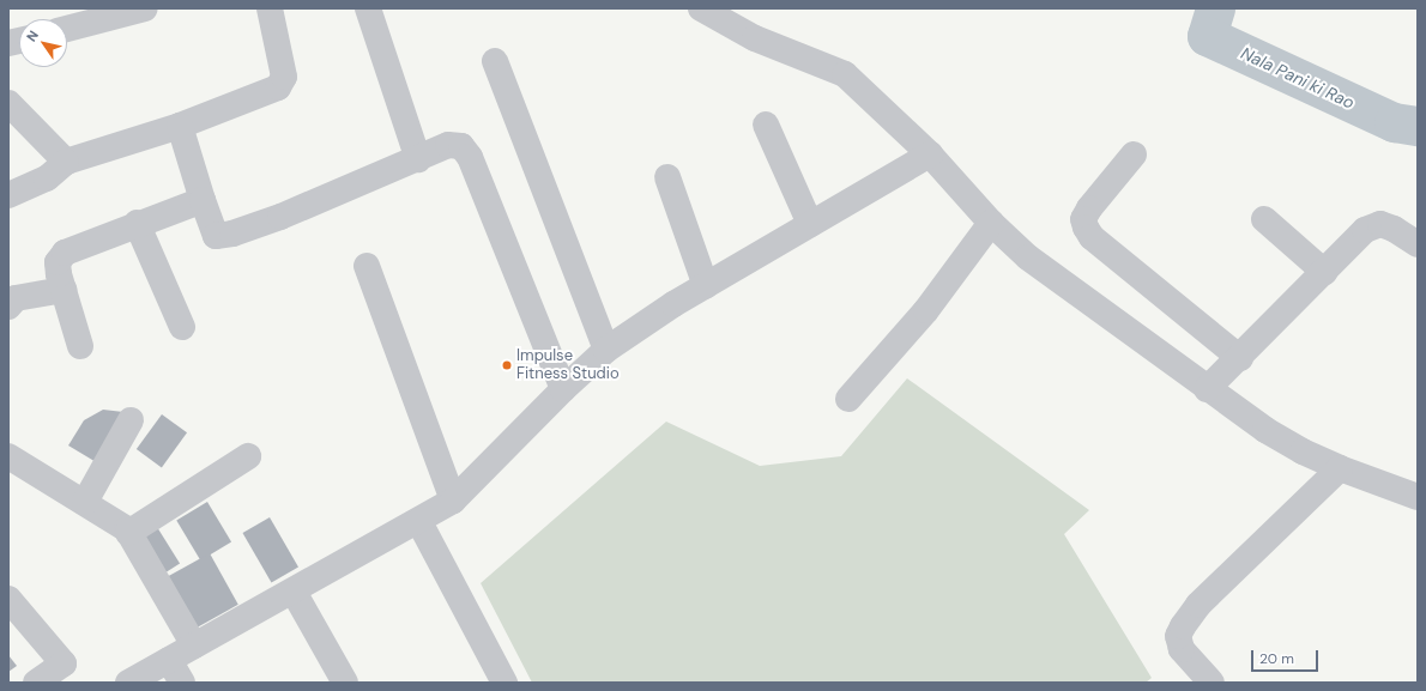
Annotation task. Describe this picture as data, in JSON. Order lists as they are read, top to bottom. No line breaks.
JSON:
{"water":["Nala Pani ki Rao"],"places":["Impulse Fitness Studio"],"scale_bar":"20 m","north":"top left"}
